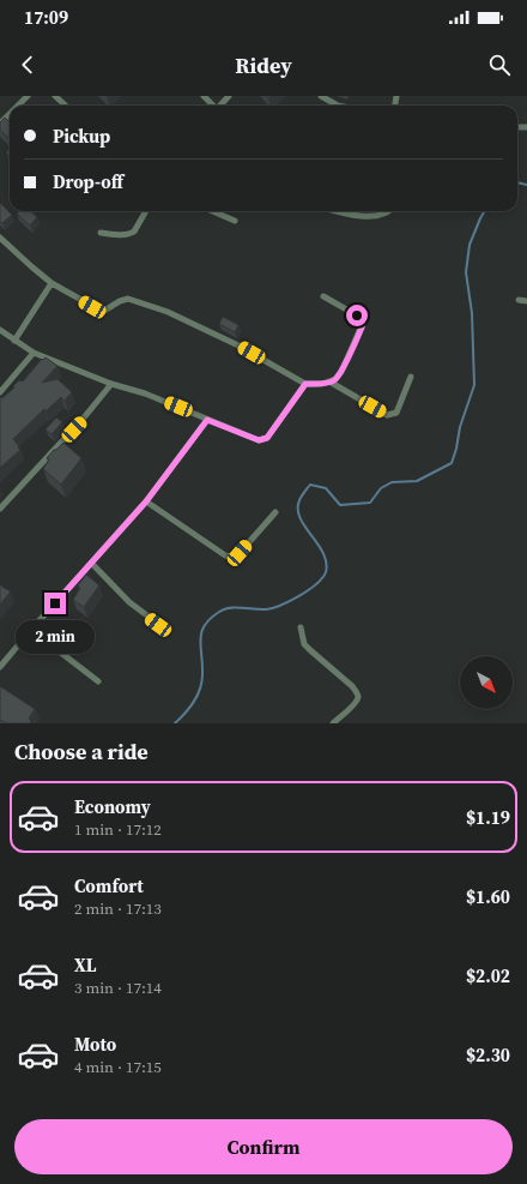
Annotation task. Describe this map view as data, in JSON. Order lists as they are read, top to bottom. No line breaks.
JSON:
{"north":"bottom right","page":{"status":"17:09","header":"Ridey","banner":["Pickup","Drop-off"],"bubble":"2 min","heading":"Choose a ride","list":[{"name":"Economy","note":"1 min · 17:12","value":"$1.19"},{"name":"Comfort","note":"2 min · 17:13","value":"$1.60"},{"name":"XL","note":"3 min · 17:14","value":"$2.02"},{"name":"Moto","note":"4 min · 17:15","value":"$2.30"}],"buttons":"Confirm"}}
